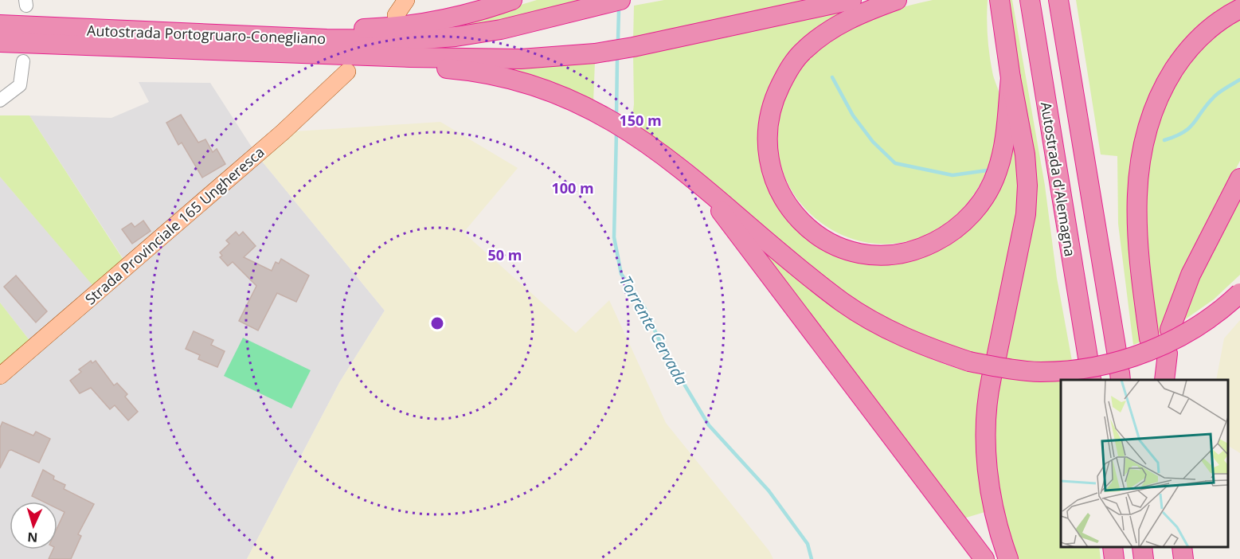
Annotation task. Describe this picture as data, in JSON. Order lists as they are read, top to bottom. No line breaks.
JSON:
{"streets":{"highway":["Autostrada Portogruaro-Conegliano","Autostrada d'Alemagna"],"main road":["Strada Provinciale 165 Ungheresca"]},"water":["Torrente Cervada"],"north":"bottom","rings":["150 m","100 m","50 m"]}
